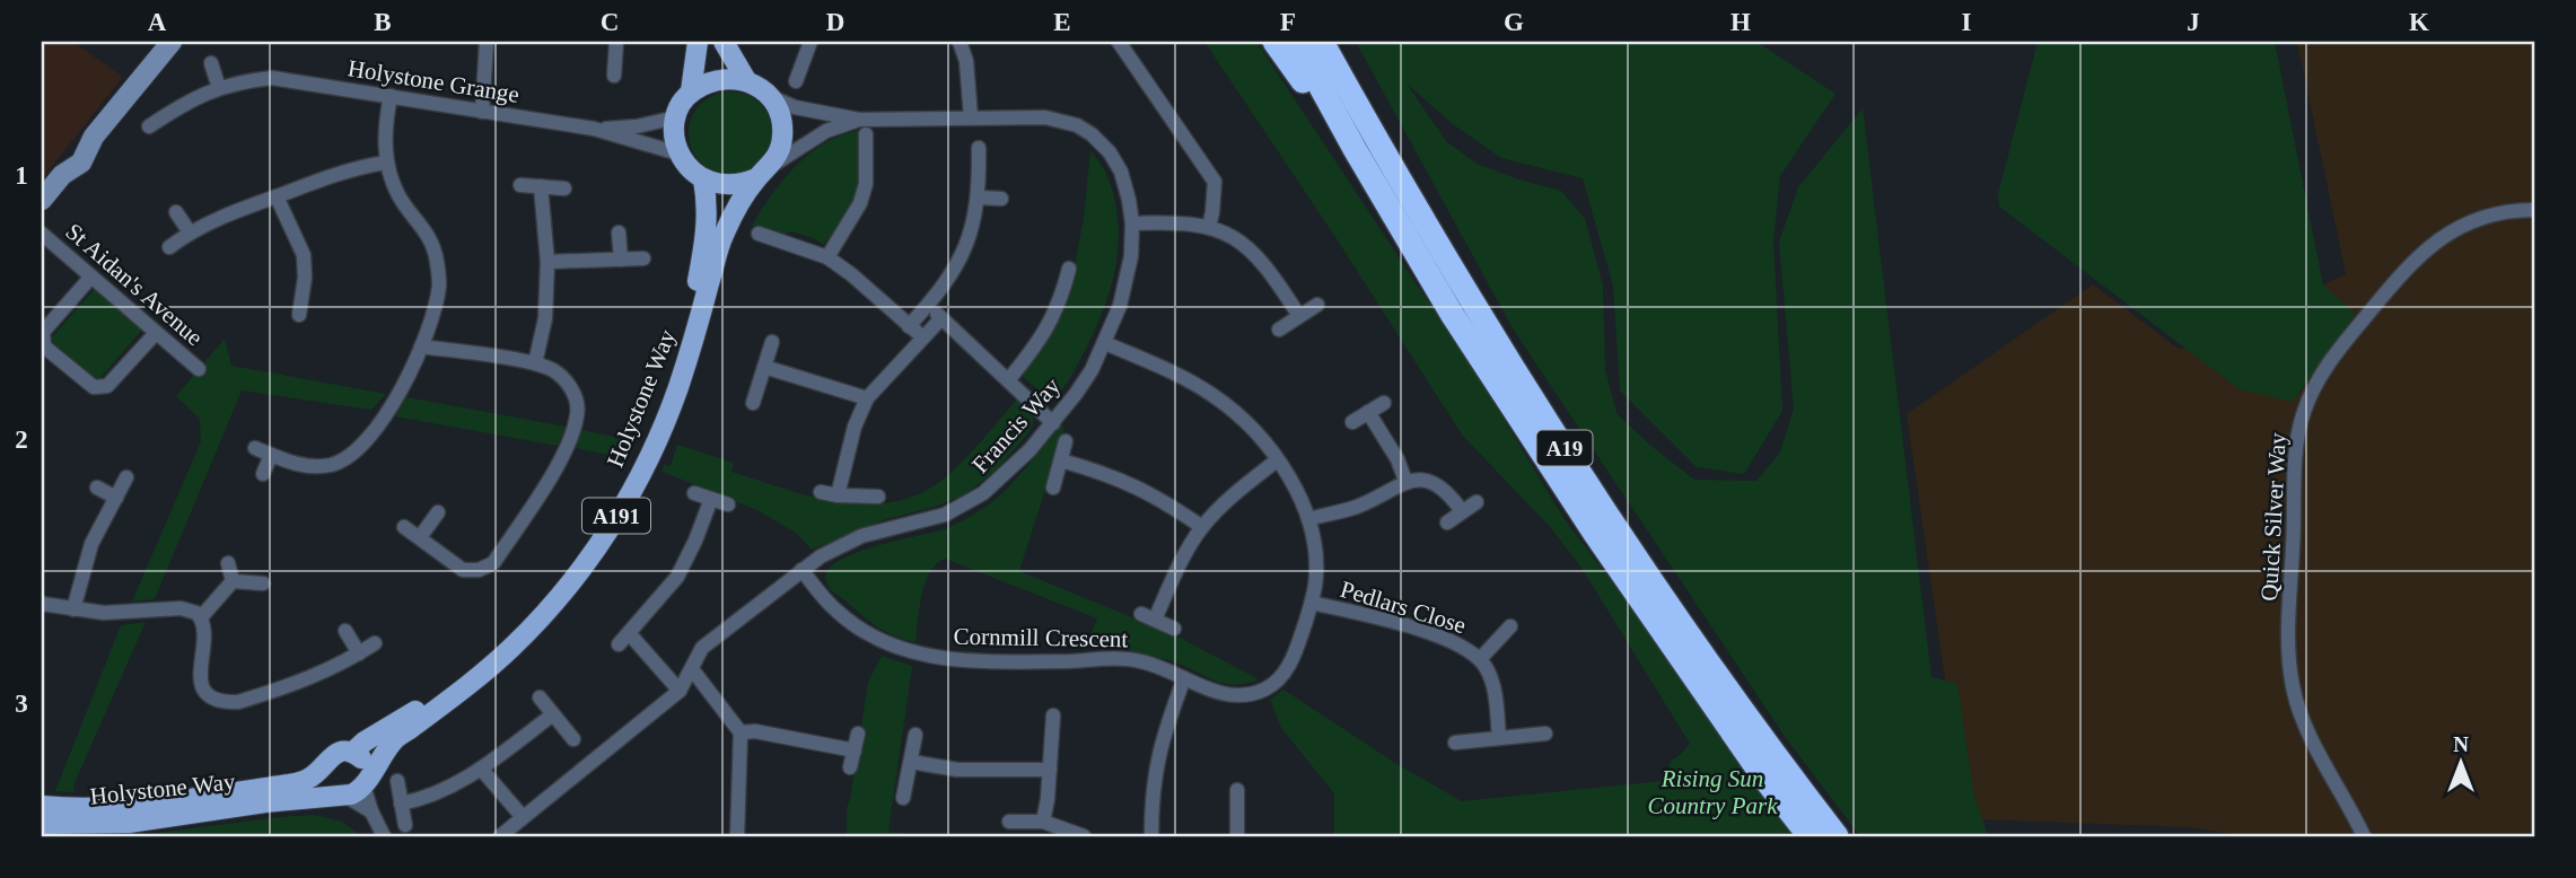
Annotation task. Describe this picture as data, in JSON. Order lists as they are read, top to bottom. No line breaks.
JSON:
{"streets":{"highway":["A19"],"main road":["Holystone Way","A191"],"street":["Holystone Grange","St Aidan's Avenue","Francis Way","Quick Silver Way","Pedlars Close","Cornmill Crescent"]},"crossings":[["Holystone Grange","Holystone Way"],["Holystone Grange","Francis Way"],["Holystone Way","Francis Way"],["Francis Way","Cornmill Crescent"],["Pedlars Close","Cornmill Crescent"]],"parks":["Rising Sun Country Park"],"north":"top","grid":{"columns":["A","B","C","D","E","F","G","H","I","J","K"],"rows":["1","2","3"]}}
